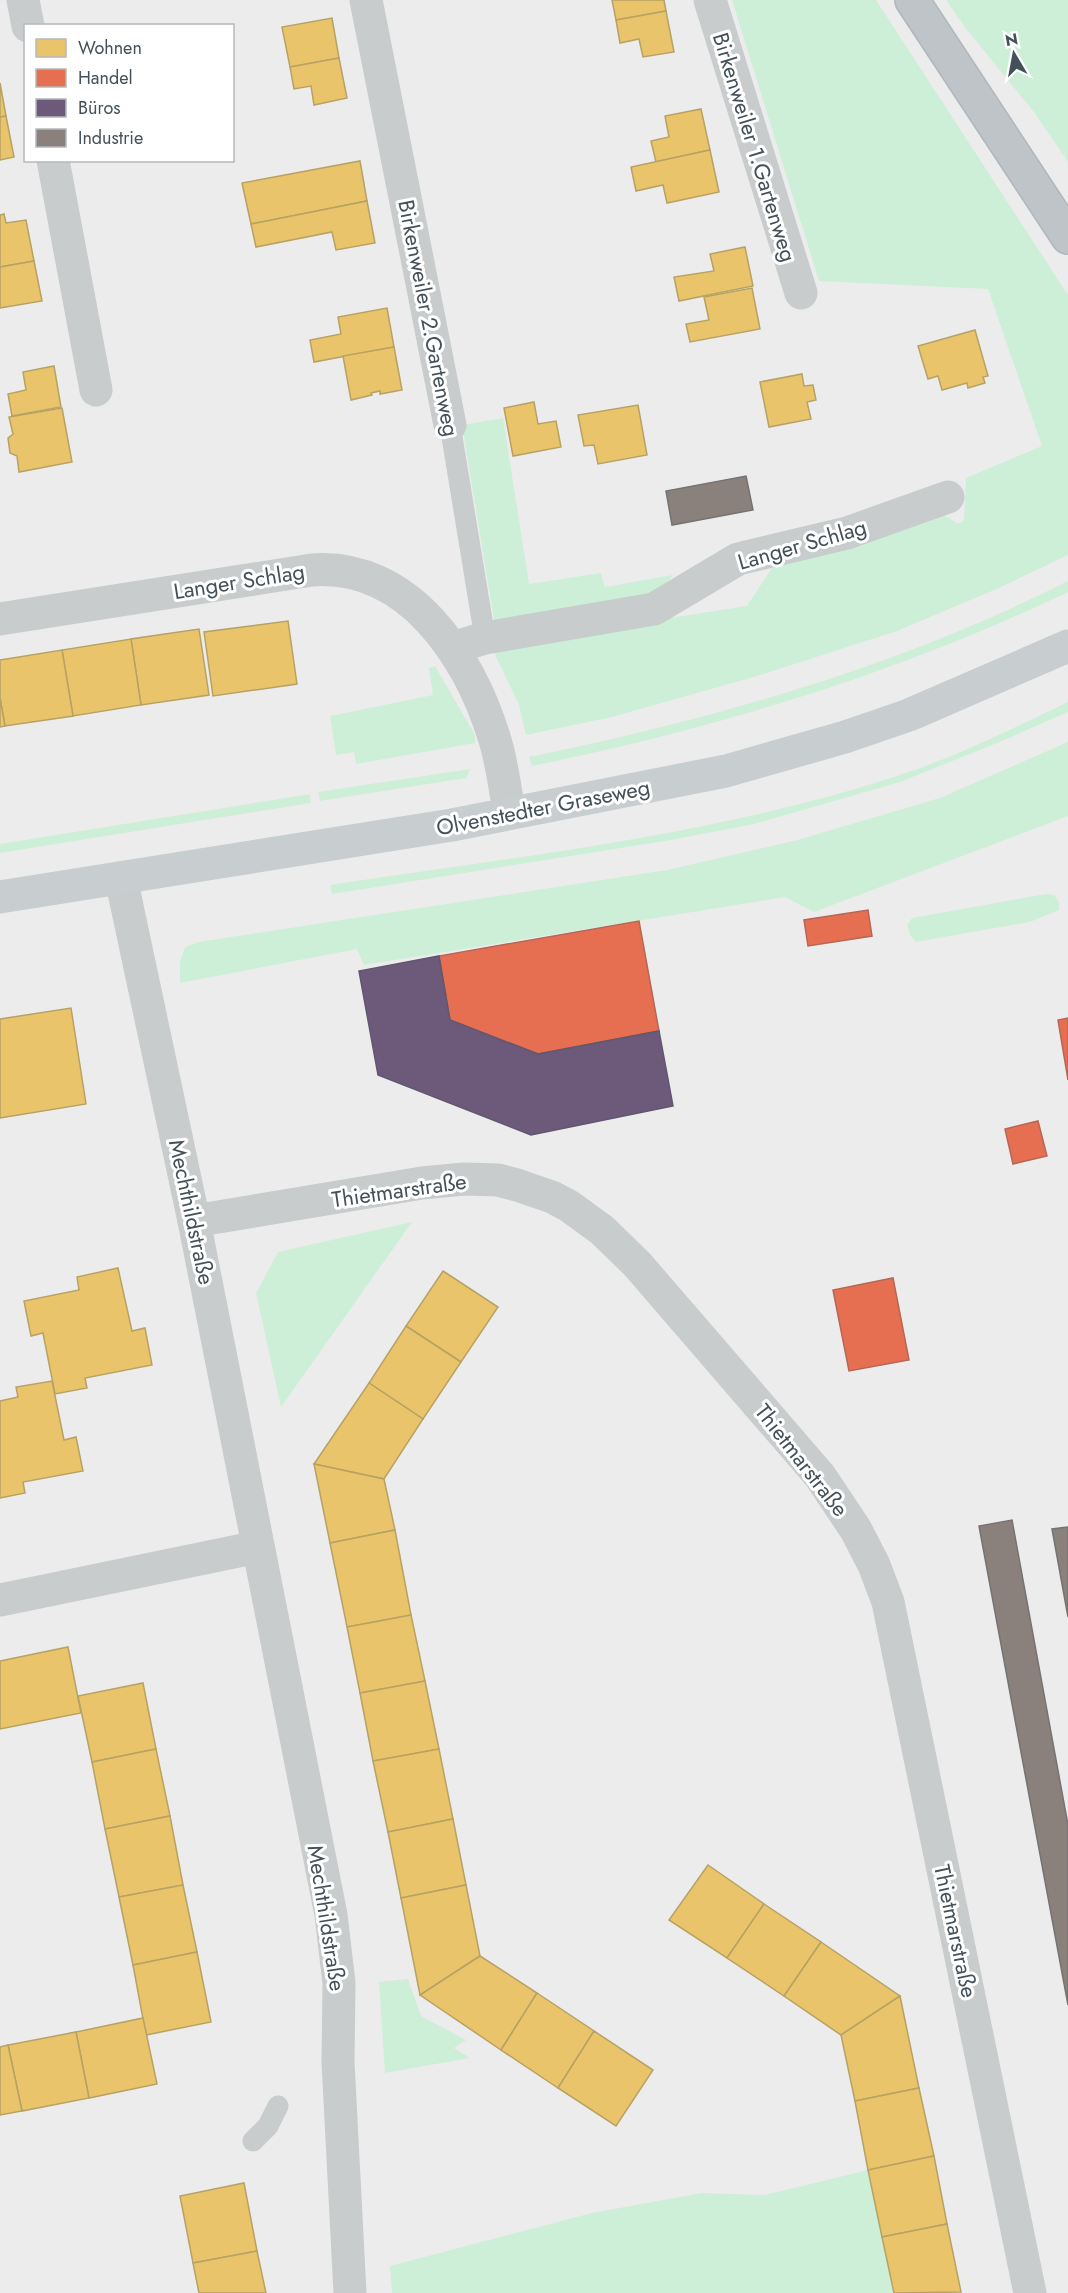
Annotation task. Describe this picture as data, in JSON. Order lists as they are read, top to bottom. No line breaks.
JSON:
{"streets":{"main road":["Olvenstedter Graseweg"],"street":["Birkenweiler 1.Gartenweg","Birkenweiler 2.Gartenweg","Langer Schlag","Thietmarstraße","Mechthildstraße"]},"crossings":[["Birkenweiler 2.Gartenweg","Langer Schlag"],["Langer Schlag","Olvenstedter Graseweg"],["Olvenstedter Graseweg","Mechthildstraße"],["Thietmarstraße","Mechthildstraße"]],"legend":["Wohnen","Handel","Büros","Industrie"],"north":"top"}
